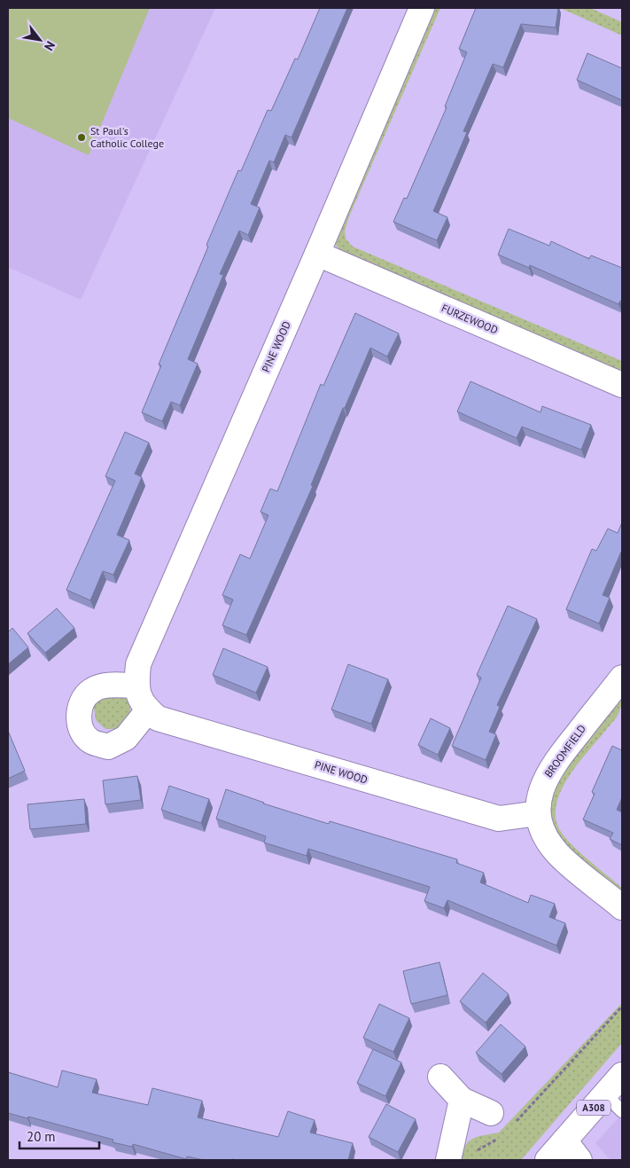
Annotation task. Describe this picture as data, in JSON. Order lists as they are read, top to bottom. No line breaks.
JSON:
{"streets":{"main road":["FURZEWOOD","PINE WOOD","BROOMFIELD","A308"]},"crossings":[["FURZEWOOD","PINE WOOD"],["PINE WOOD","BROOMFIELD"]],"places":["St Paul's Catholic College"],"scale_bar":"20 m","north":"bottom right"}
